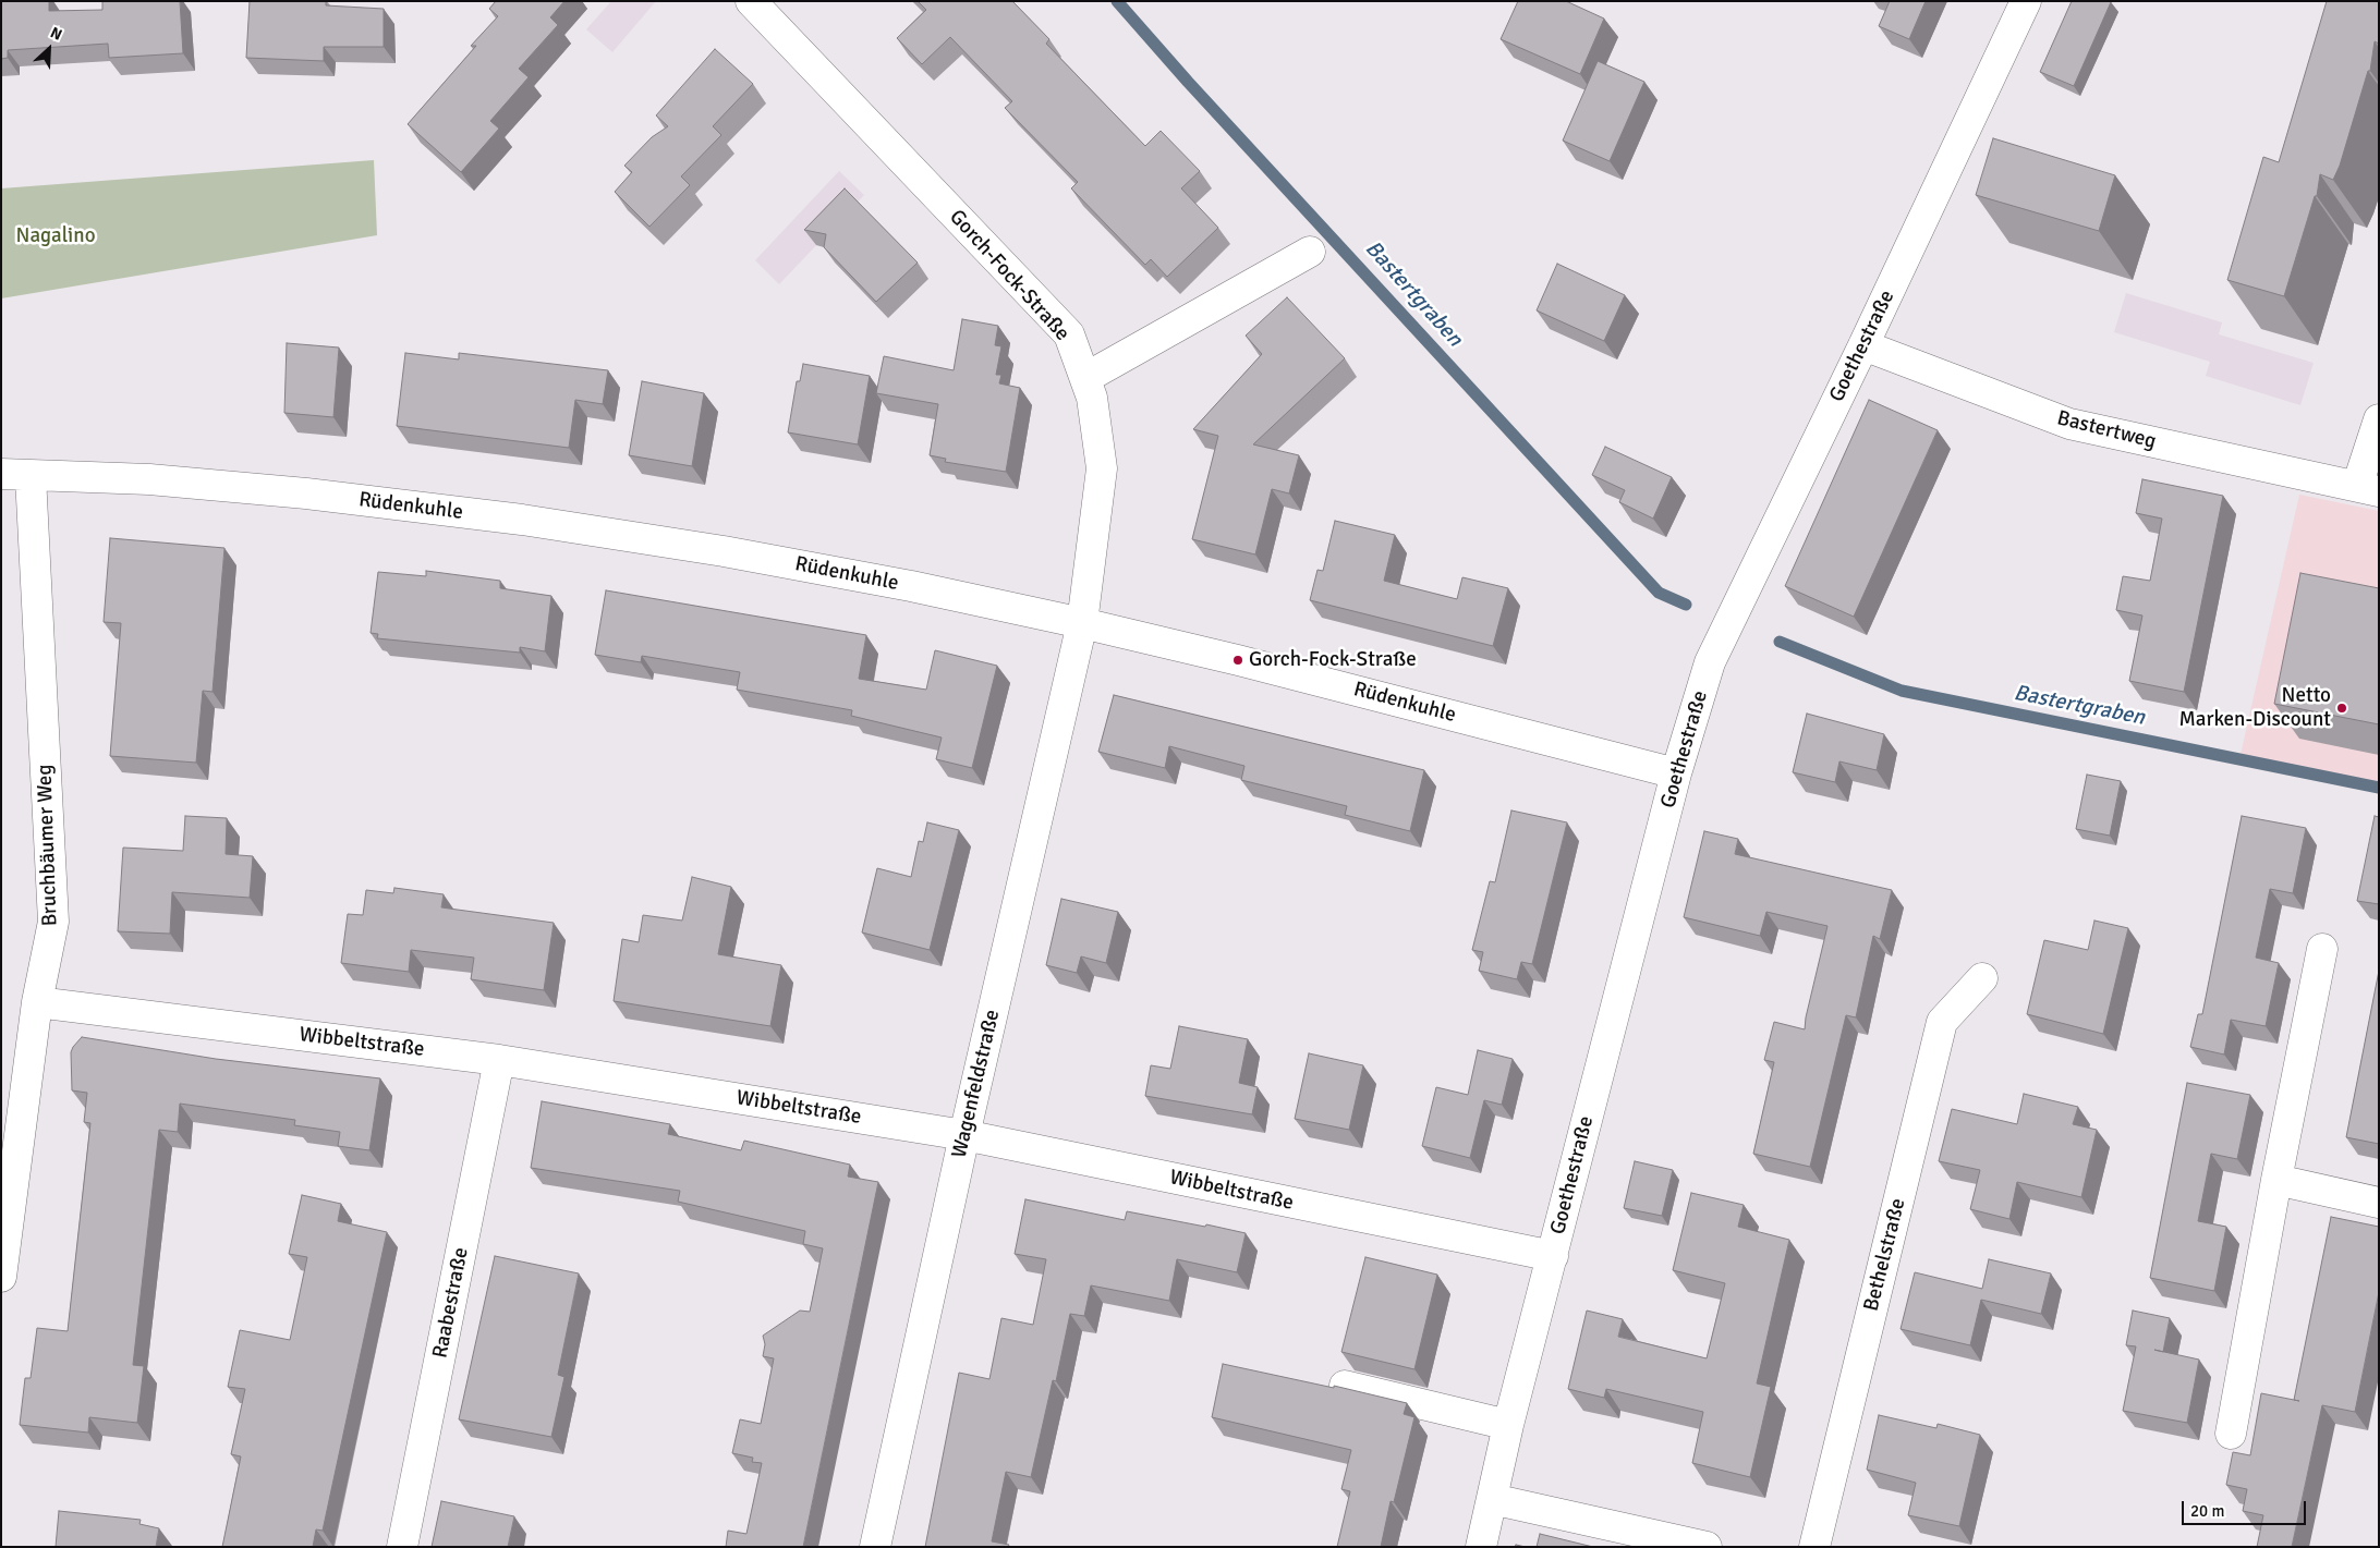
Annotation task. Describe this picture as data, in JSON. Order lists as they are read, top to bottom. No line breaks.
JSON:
{"streets":{"street":["Gorch-Fock-Straße","Goethestraße","Bastertweg","Rüdenkuhle","Bruchbäumer Weg","Wibbeltstraße","Wagenfeldstraße","Bethelstraße","Raabestraße"]},"crossings":[["Gorch-Fock-Straße","Rüdenkuhle"],["Gorch-Fock-Straße","Wagenfeldstraße"],["Goethestraße","Bastertweg"],["Goethestraße","Rüdenkuhle"],["Goethestraße","Wibbeltstraße"],["Rüdenkuhle","Bruchbäumer Weg"],["Rüdenkuhle","Wagenfeldstraße"],["Bruchbäumer Weg","Wibbeltstraße"],["Wibbeltstraße","Wagenfeldstraße"],["Wibbeltstraße","Raabestraße"]],"water":["Bastertgraben"],"parks":["Nagalino"],"places":["Gorch-Fock-Straße","Netto Marken-Discount"],"scale_bar":"20 m","north":"top right"}
